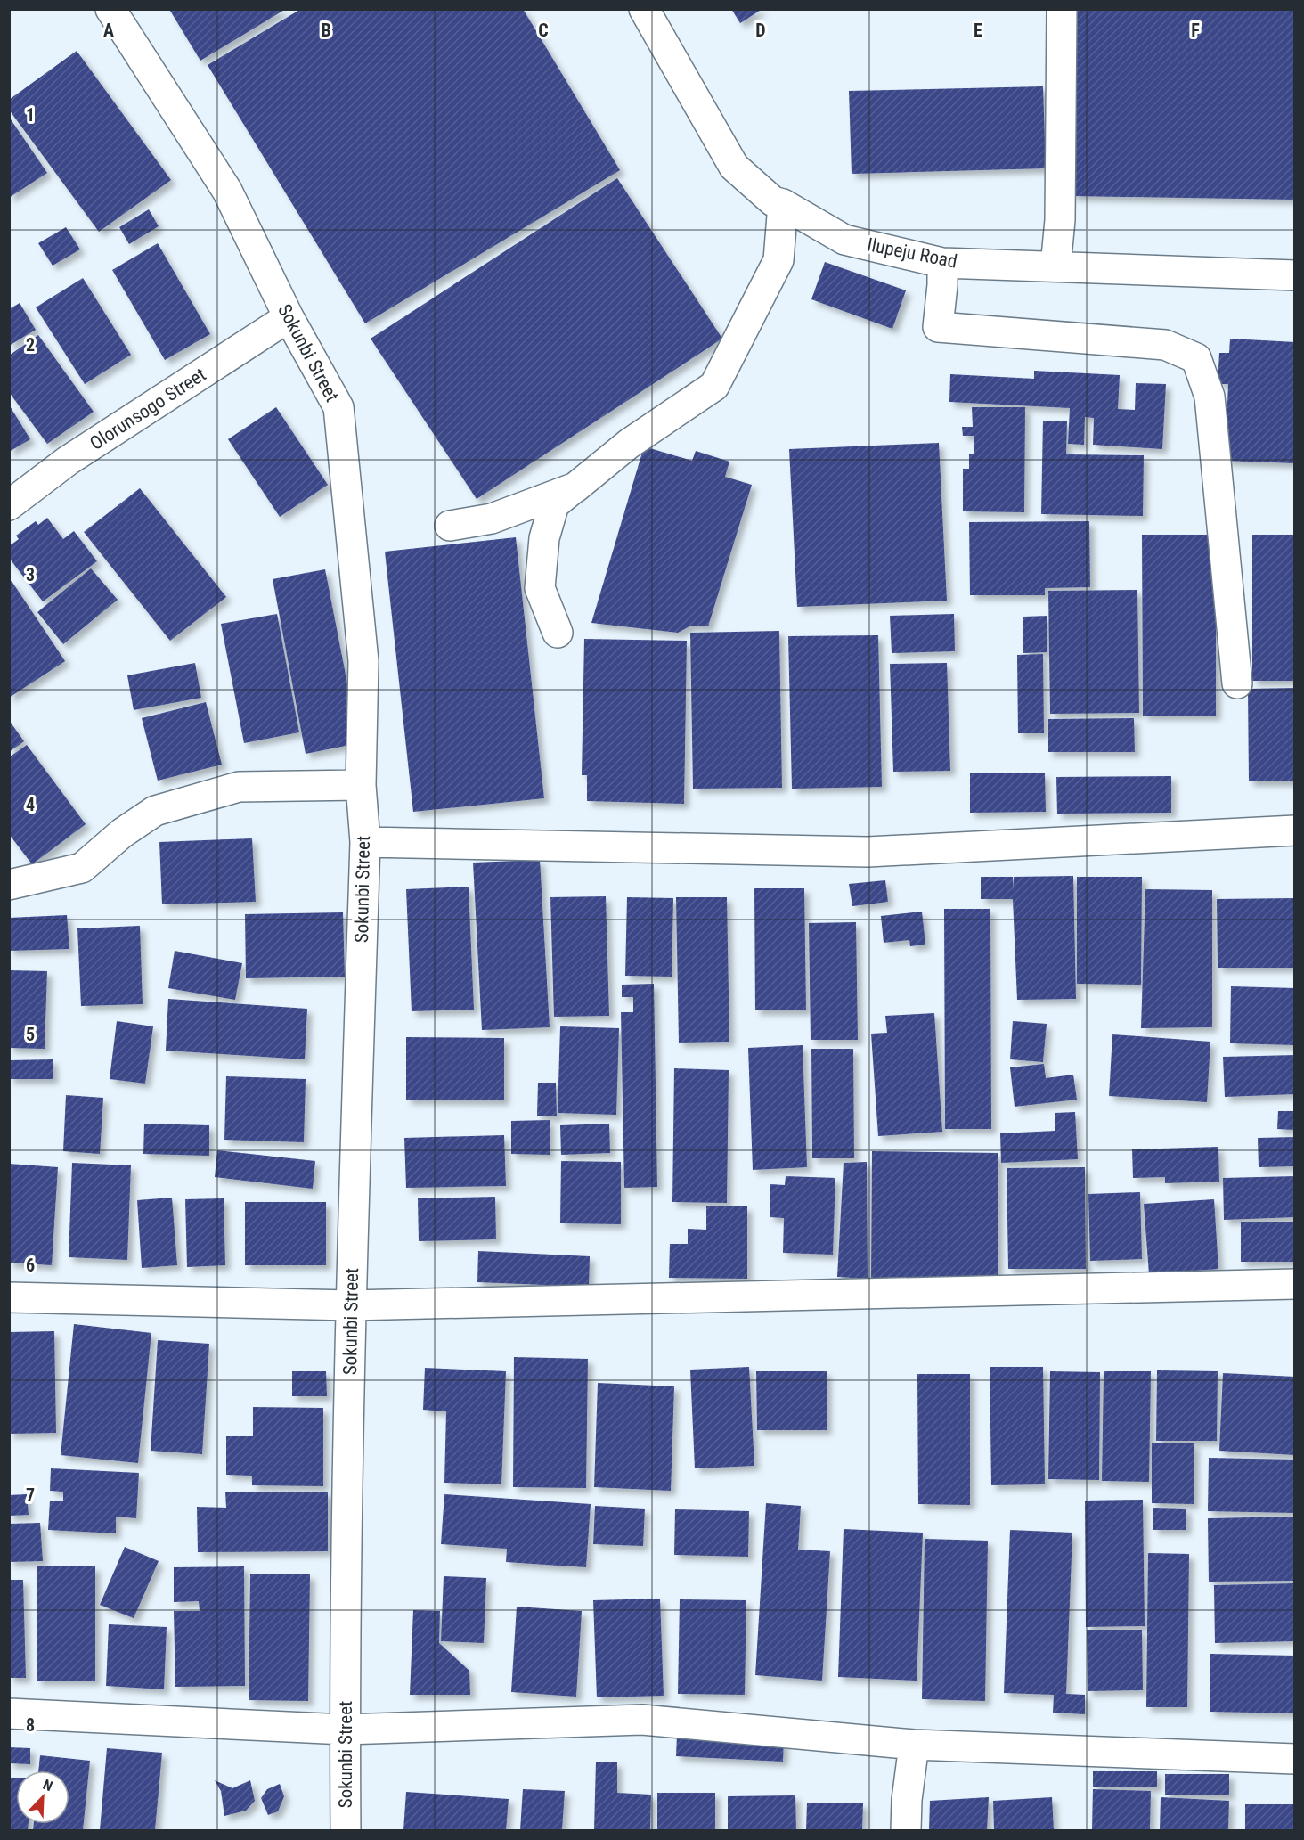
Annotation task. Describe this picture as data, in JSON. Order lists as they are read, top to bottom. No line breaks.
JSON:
{"streets":{"street":["Ilupeju Road","Sokunbi Street","Olorunsogo Street"]},"crossings":[["Sokunbi Street","Olorunsogo Street"]],"north":"top right","grid":{"columns":["A","B","C","D","E","F"],"rows":["1","2","3","4","5","6","7","8"]}}
